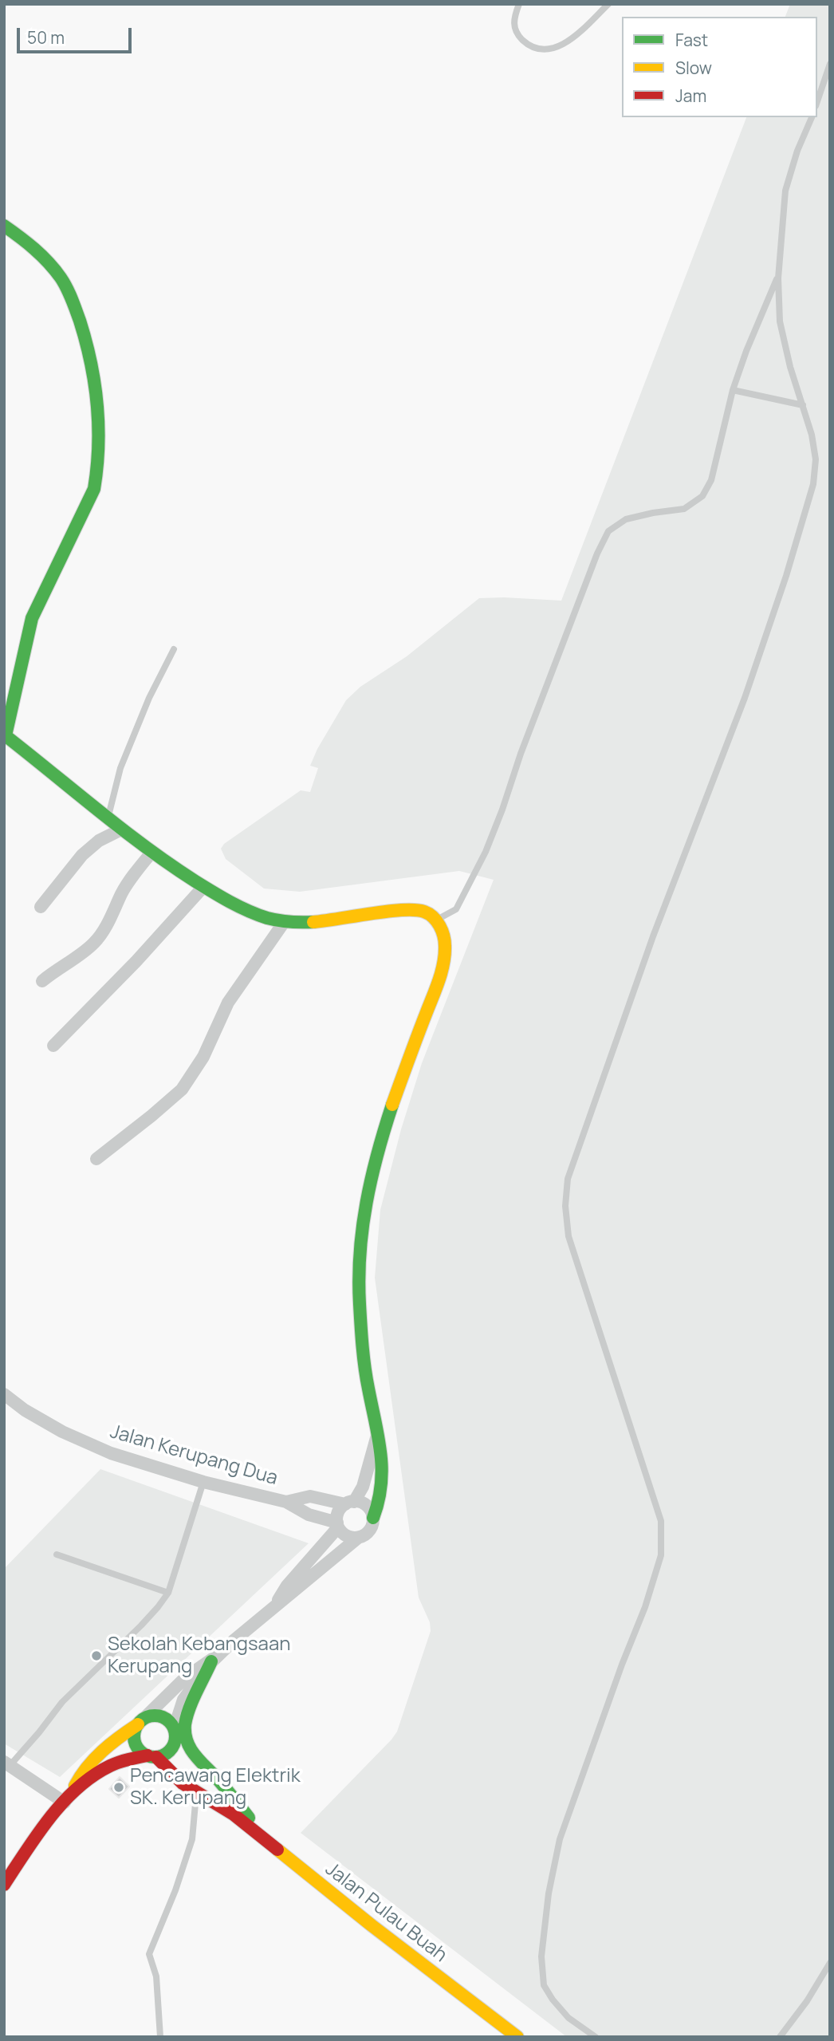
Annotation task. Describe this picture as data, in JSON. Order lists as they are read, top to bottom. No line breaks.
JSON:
{"streets":{"street":["Jalan Kerupang Dua","Jalan Pulau Buah"]},"places":["Sekolah Kebangsaan Kerupang","Pencawang Elektrik SK. Kerupang"],"legend":["Fast","Slow","Jam"],"scale_bar":"50 m"}
